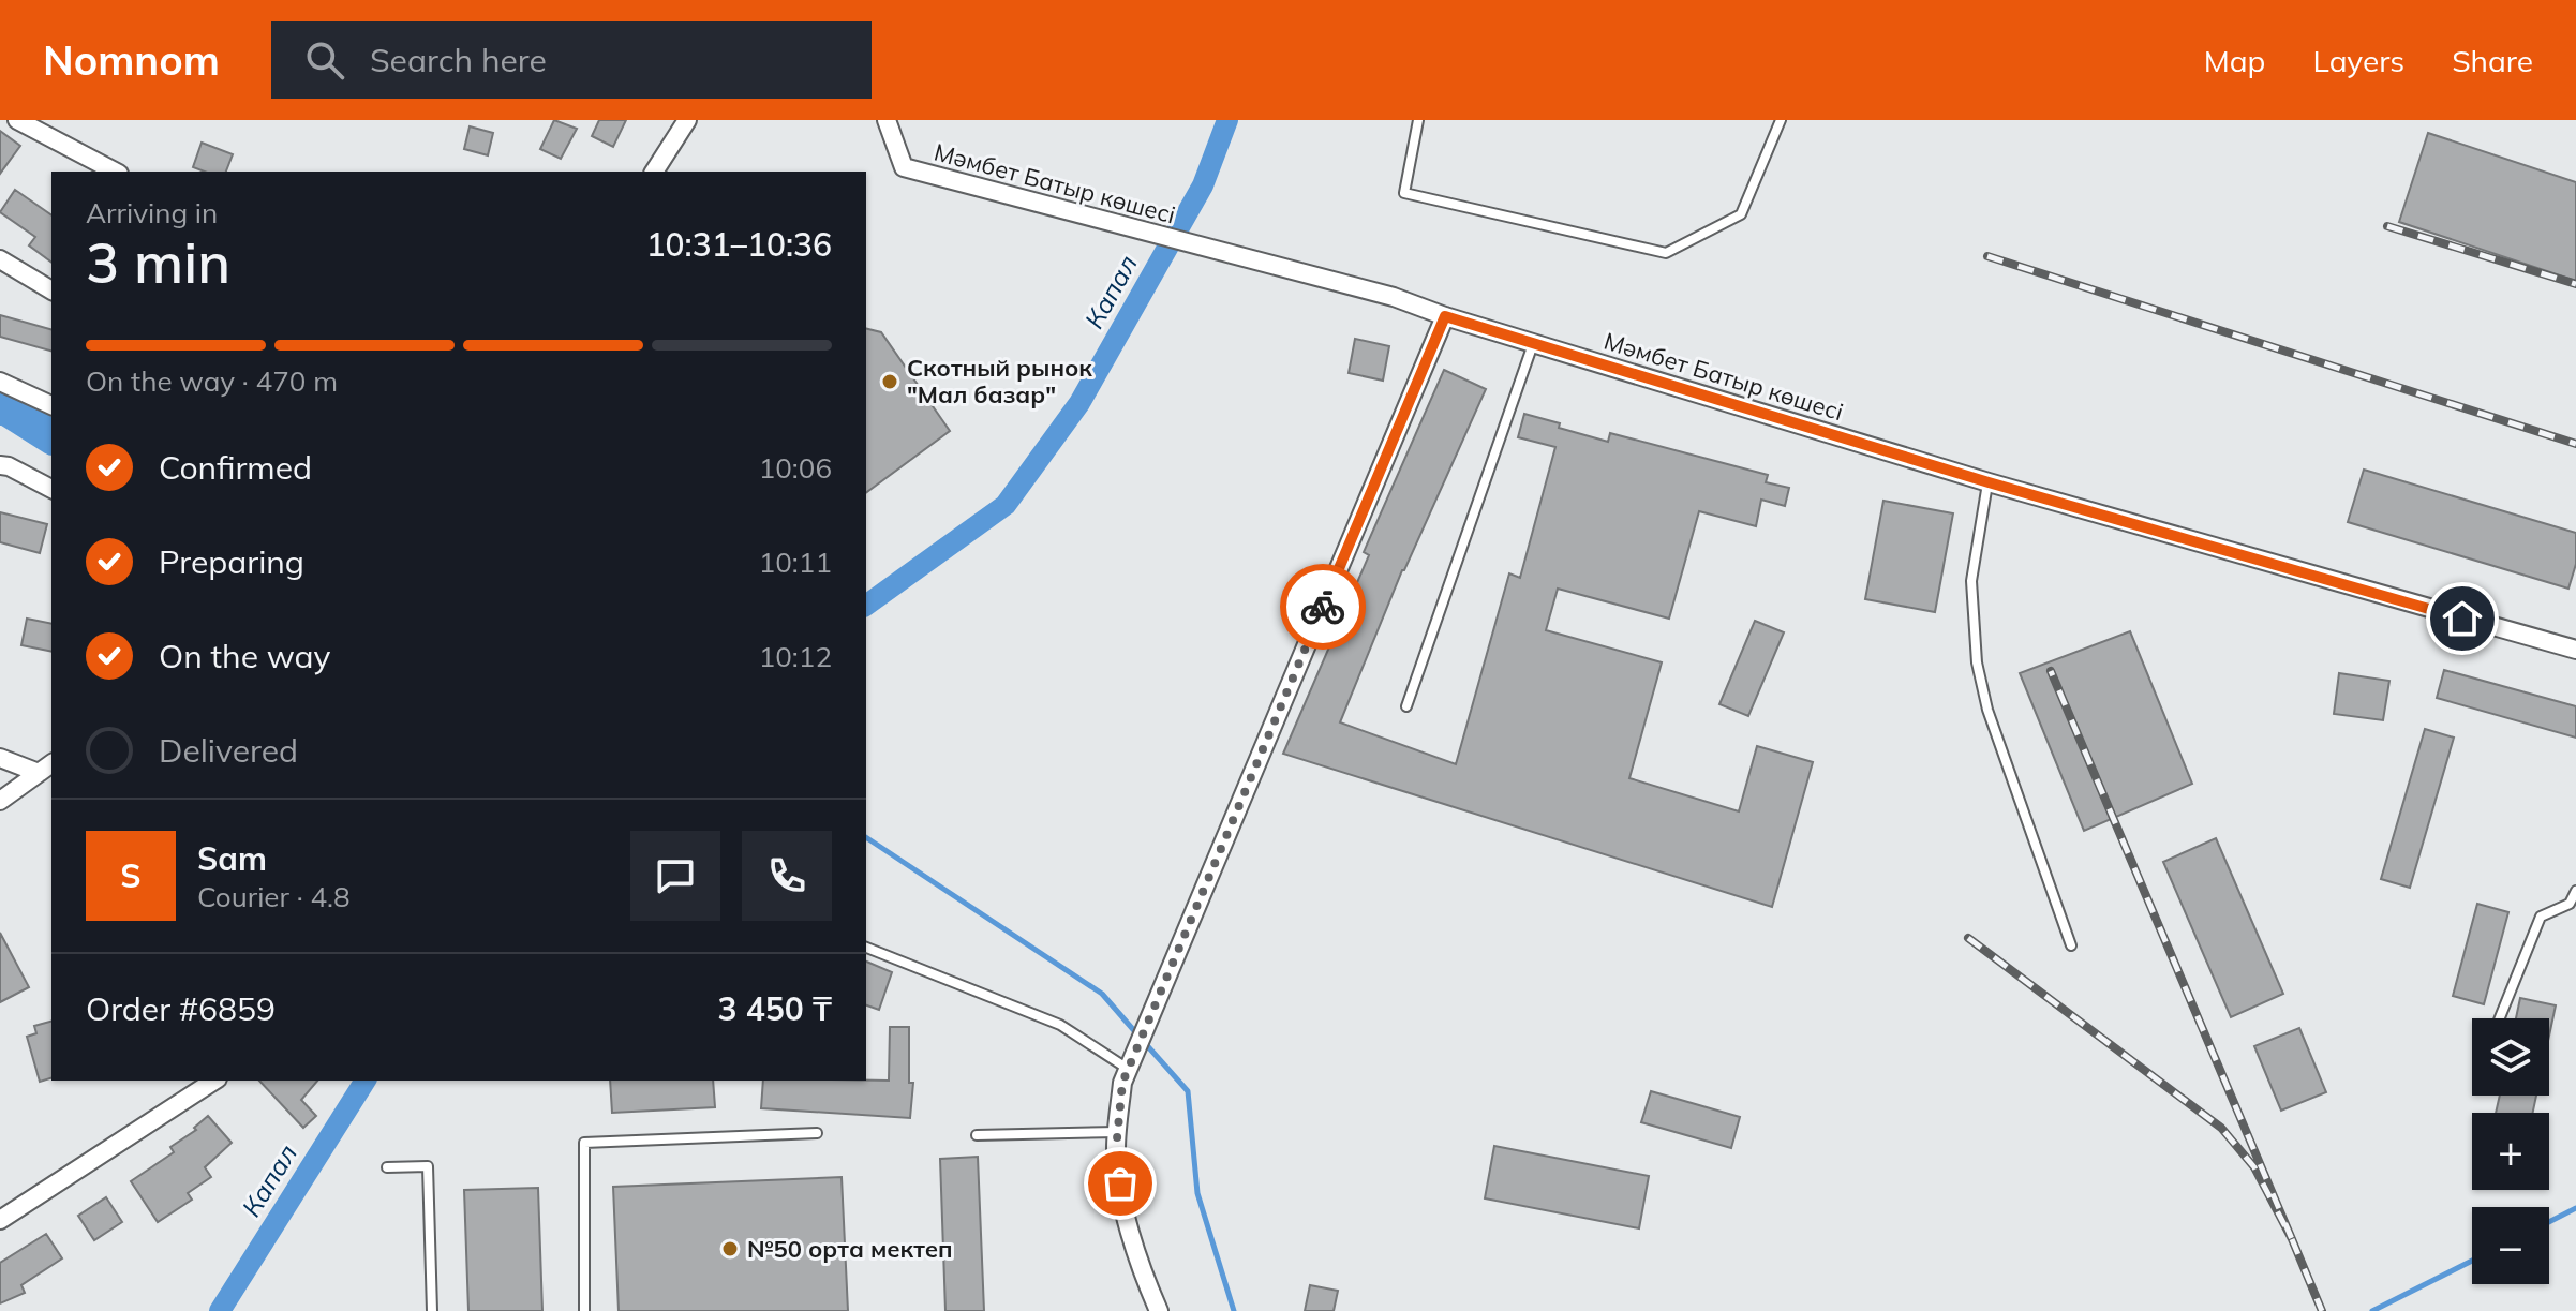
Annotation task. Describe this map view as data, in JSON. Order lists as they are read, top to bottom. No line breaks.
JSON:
{"streets":{"street":["Мәмбет Батыр көшесі"]},"water":["Капал"],"places":["Скотный рынок \"Мал базар\"","№50 орта мектеп"],"page":{"header":"Nomnom","search":"Search here","nav":["Map","Layers","Share"],"heading":["3 min","Arriving in","10:31–10:36"],"panel":["Sam","Courier · 4.8","Order #6859","3 450 ₸"],"bar":"On the way · 470 m","list":[["Confirmed","10:06"],["Preparing","10:11"],["On the way","10:12"],"Delivered"],"round":"S","map_buttons":["+","−"]}}
